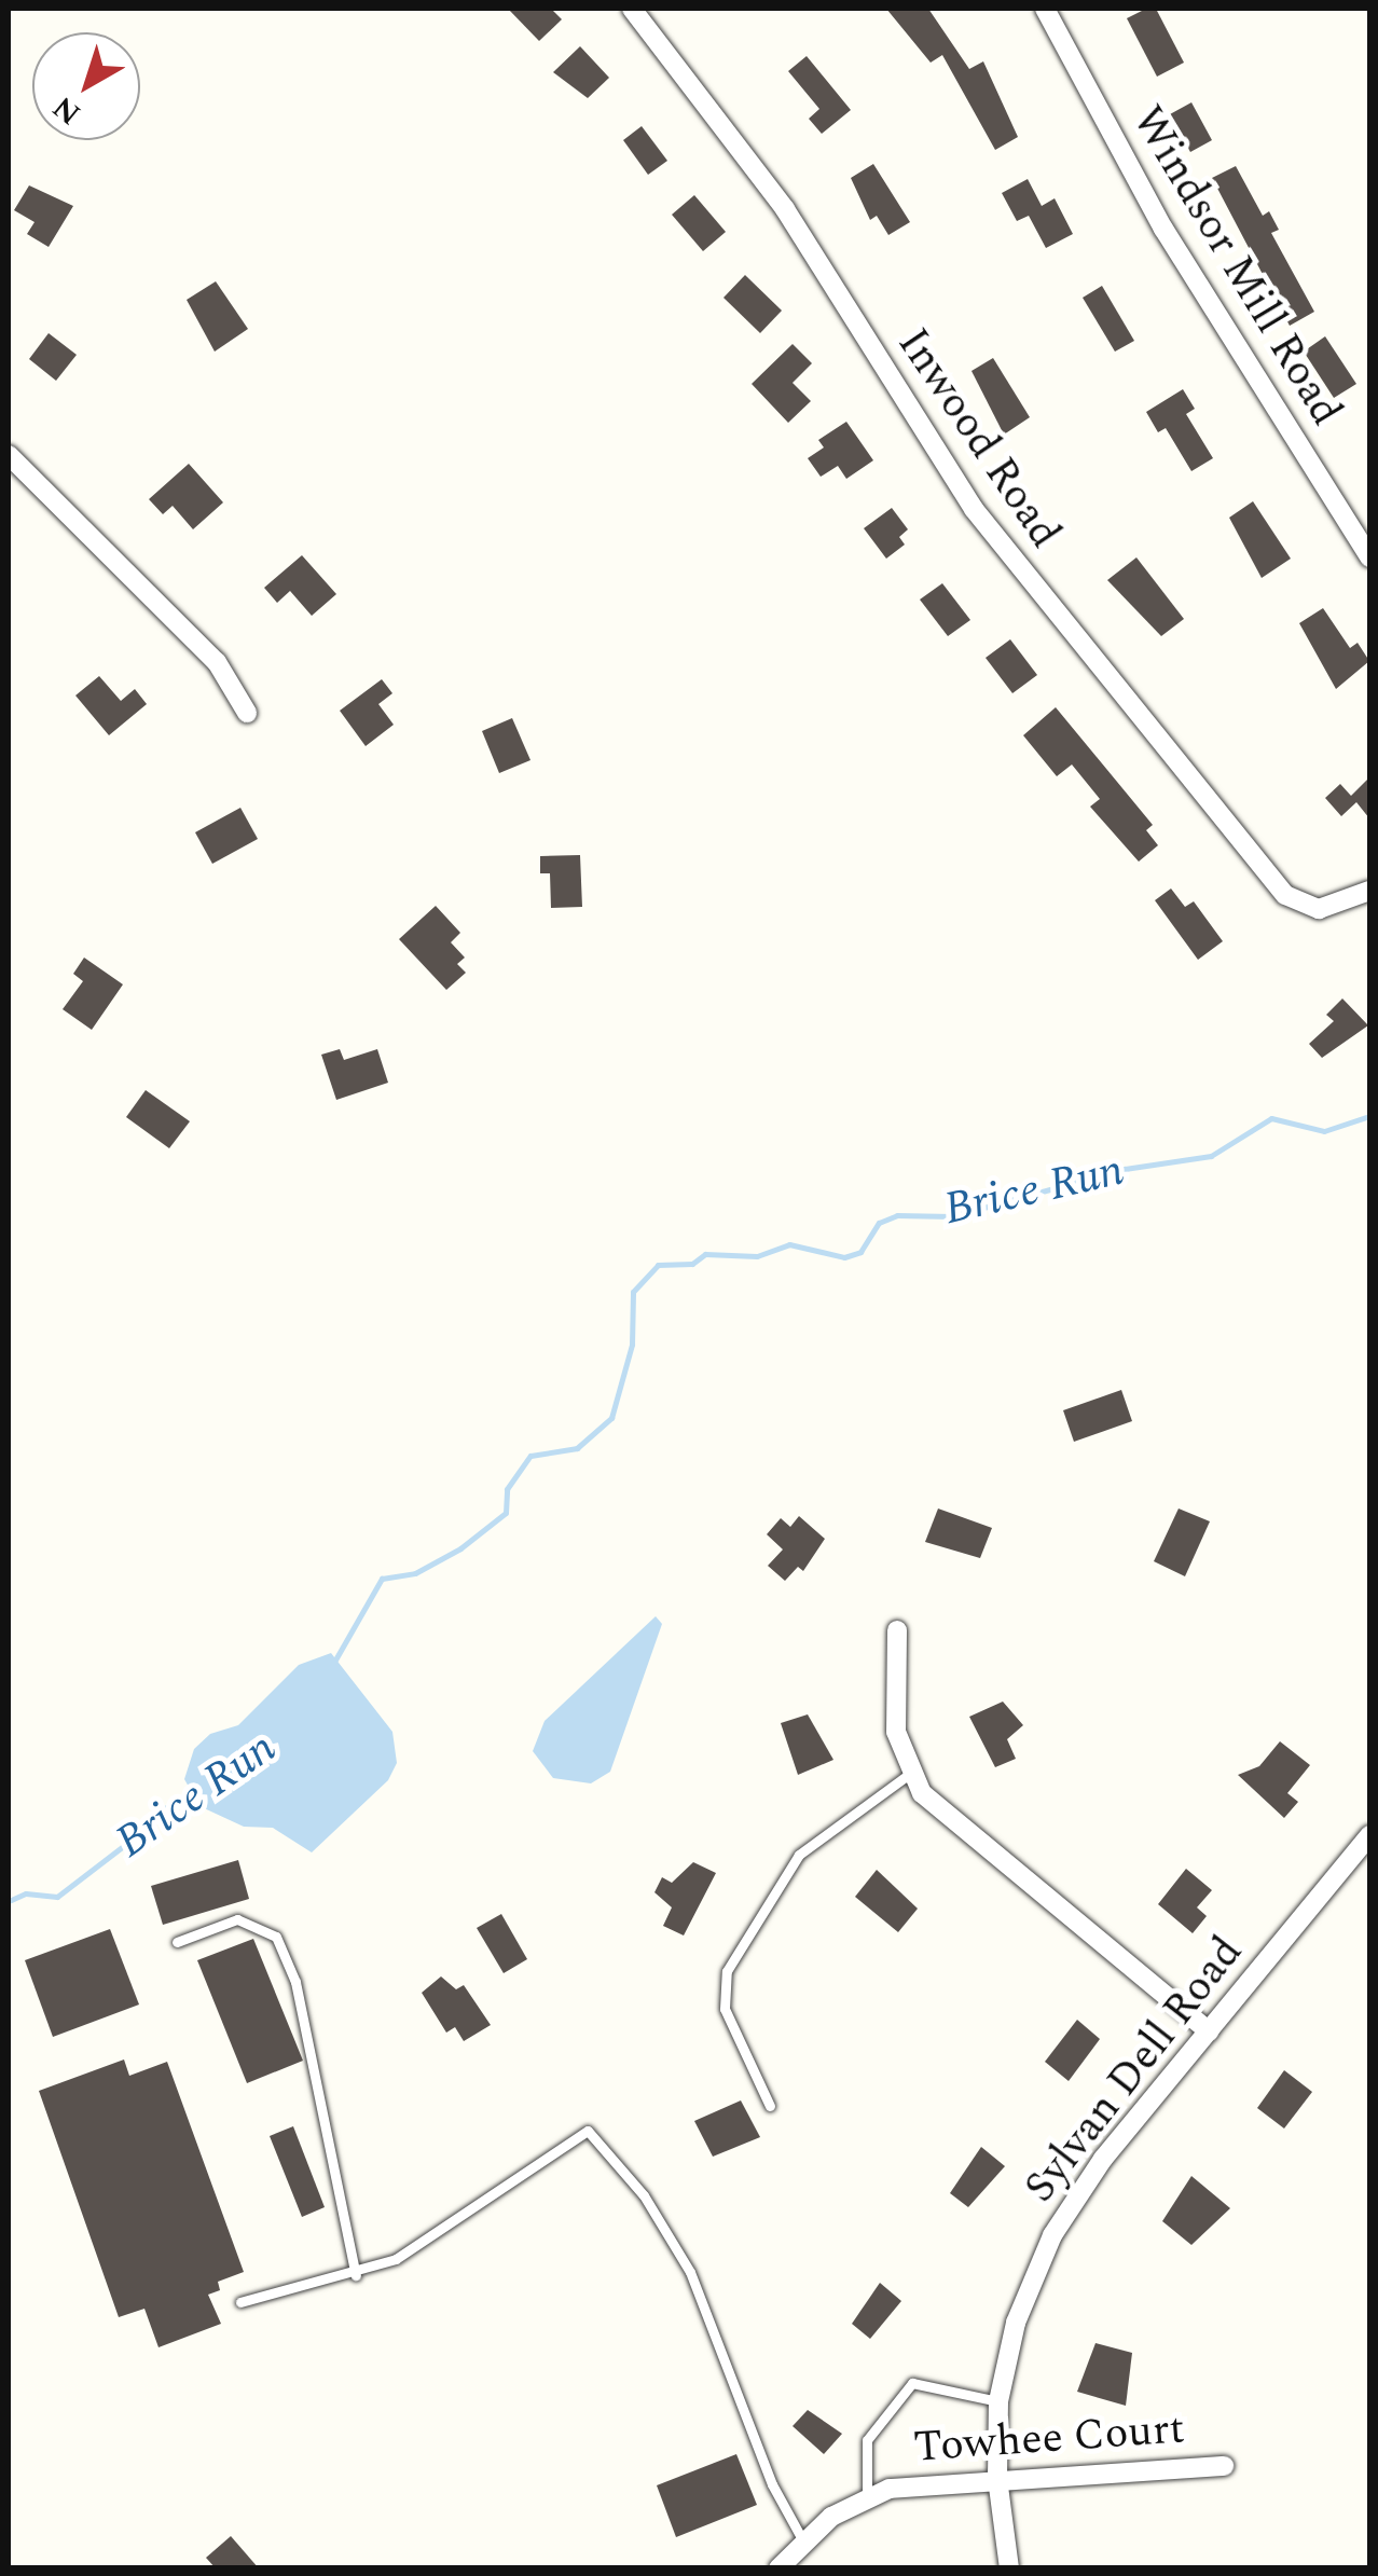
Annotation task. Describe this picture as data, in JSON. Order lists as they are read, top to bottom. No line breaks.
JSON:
{"streets":{"street":["Windsor Mill Road","Inwood Road","Sylvan Dell Road","Towhee Court"]},"crossings":[["Sylvan Dell Road","Towhee Court"]],"water":["Brice Run"],"north":"bottom left"}
